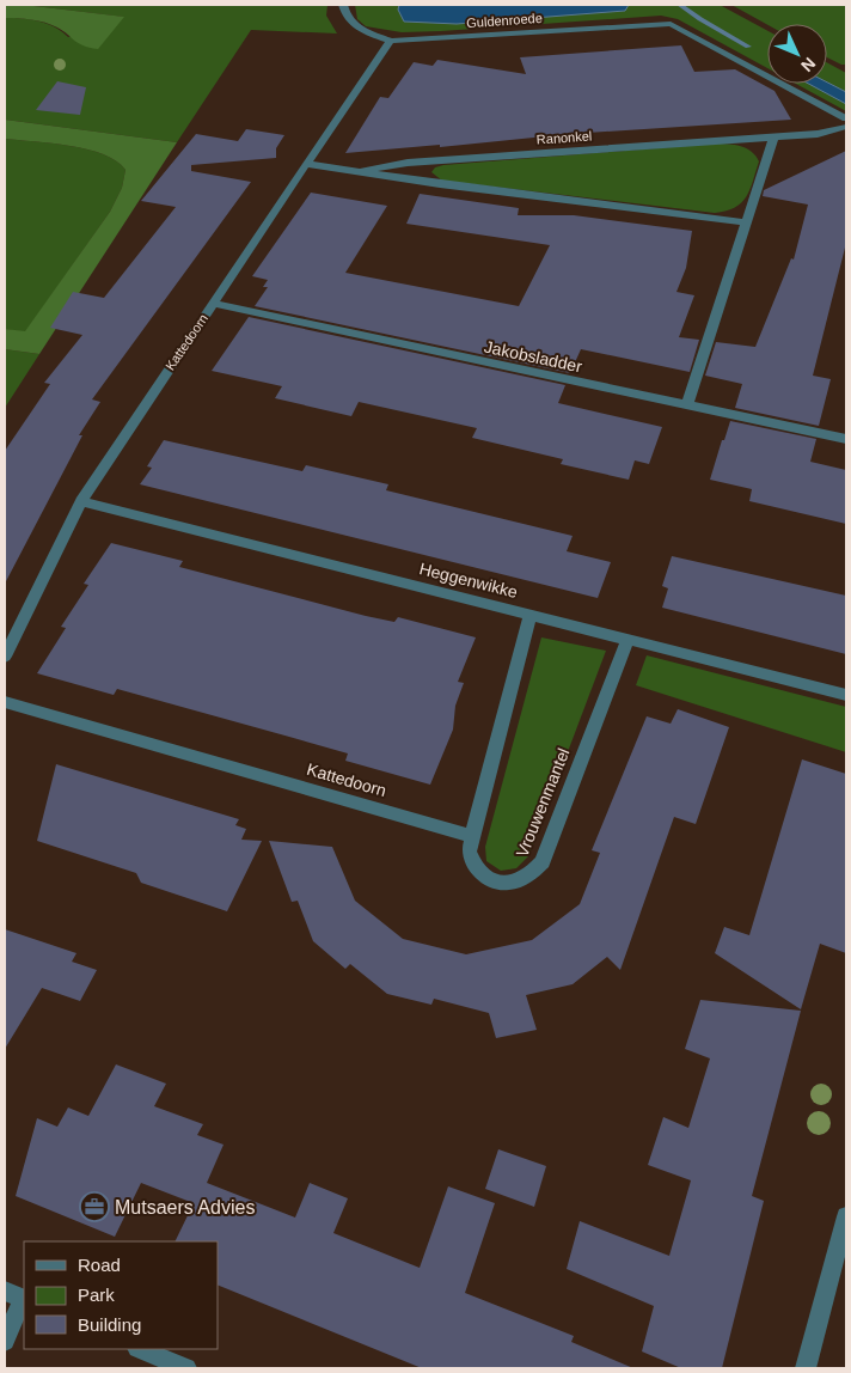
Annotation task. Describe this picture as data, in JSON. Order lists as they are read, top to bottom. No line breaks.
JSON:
{"streets":{"street":["Guldenroede","Ranonkel","Kattedoorn","Jakobsladder","Heggenwikke","Vrouwenmantel"]},"crossings":[["Guldenroede","Kattedoorn"],["Ranonkel","Kattedoorn"],["Kattedoorn","Jakobsladder"],["Kattedoorn","Heggenwikke"],["Kattedoorn","Vrouwenmantel"],["Heggenwikke","Vrouwenmantel"]],"places":{"office":["Mutsaers Advies"]},"legend":["Road","Park","Building"],"north":"bottom right"}
